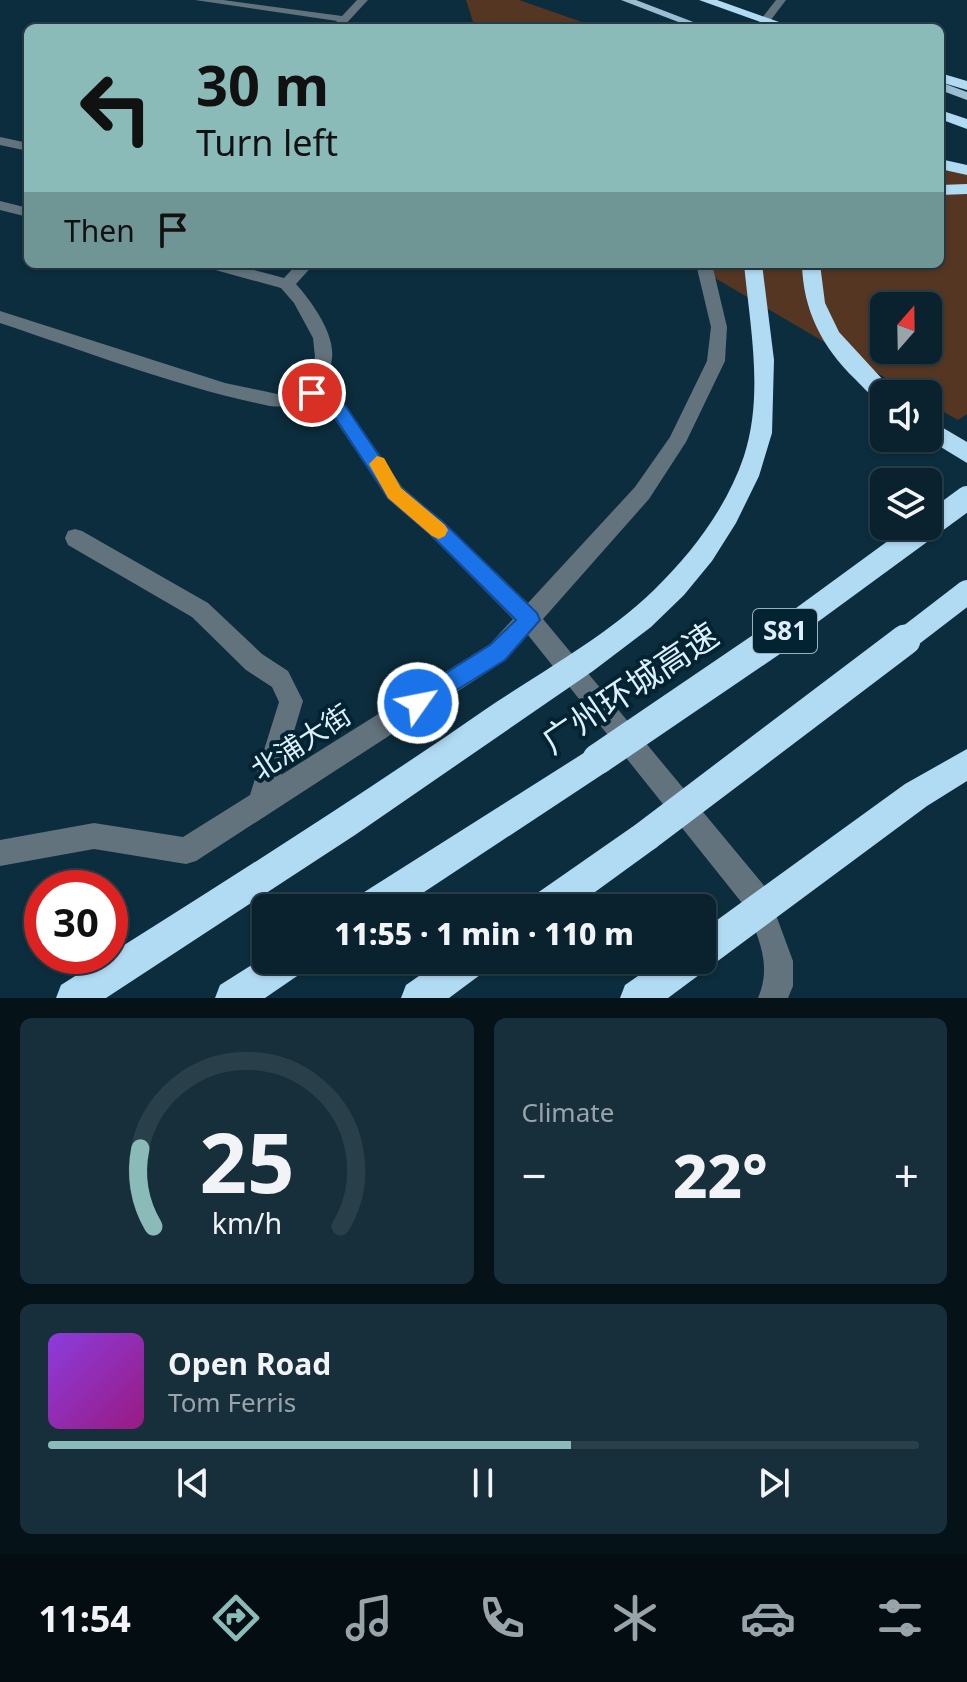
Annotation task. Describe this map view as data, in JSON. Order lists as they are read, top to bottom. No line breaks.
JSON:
{"streets":{"highway":["S81","广州环城高速"],"street":["北浦大街"]},"north":"top","page":{"turn":["30 m","Turn left"],"then":"Then","limit":"30","trip":"11:55 · 1 min · 110 m","tile":"Climate","heat":["−","22°","+"],"song":["Open Road","Tom Ferris"],"tabs":"11:54","gauge":["25","km/h"]}}
